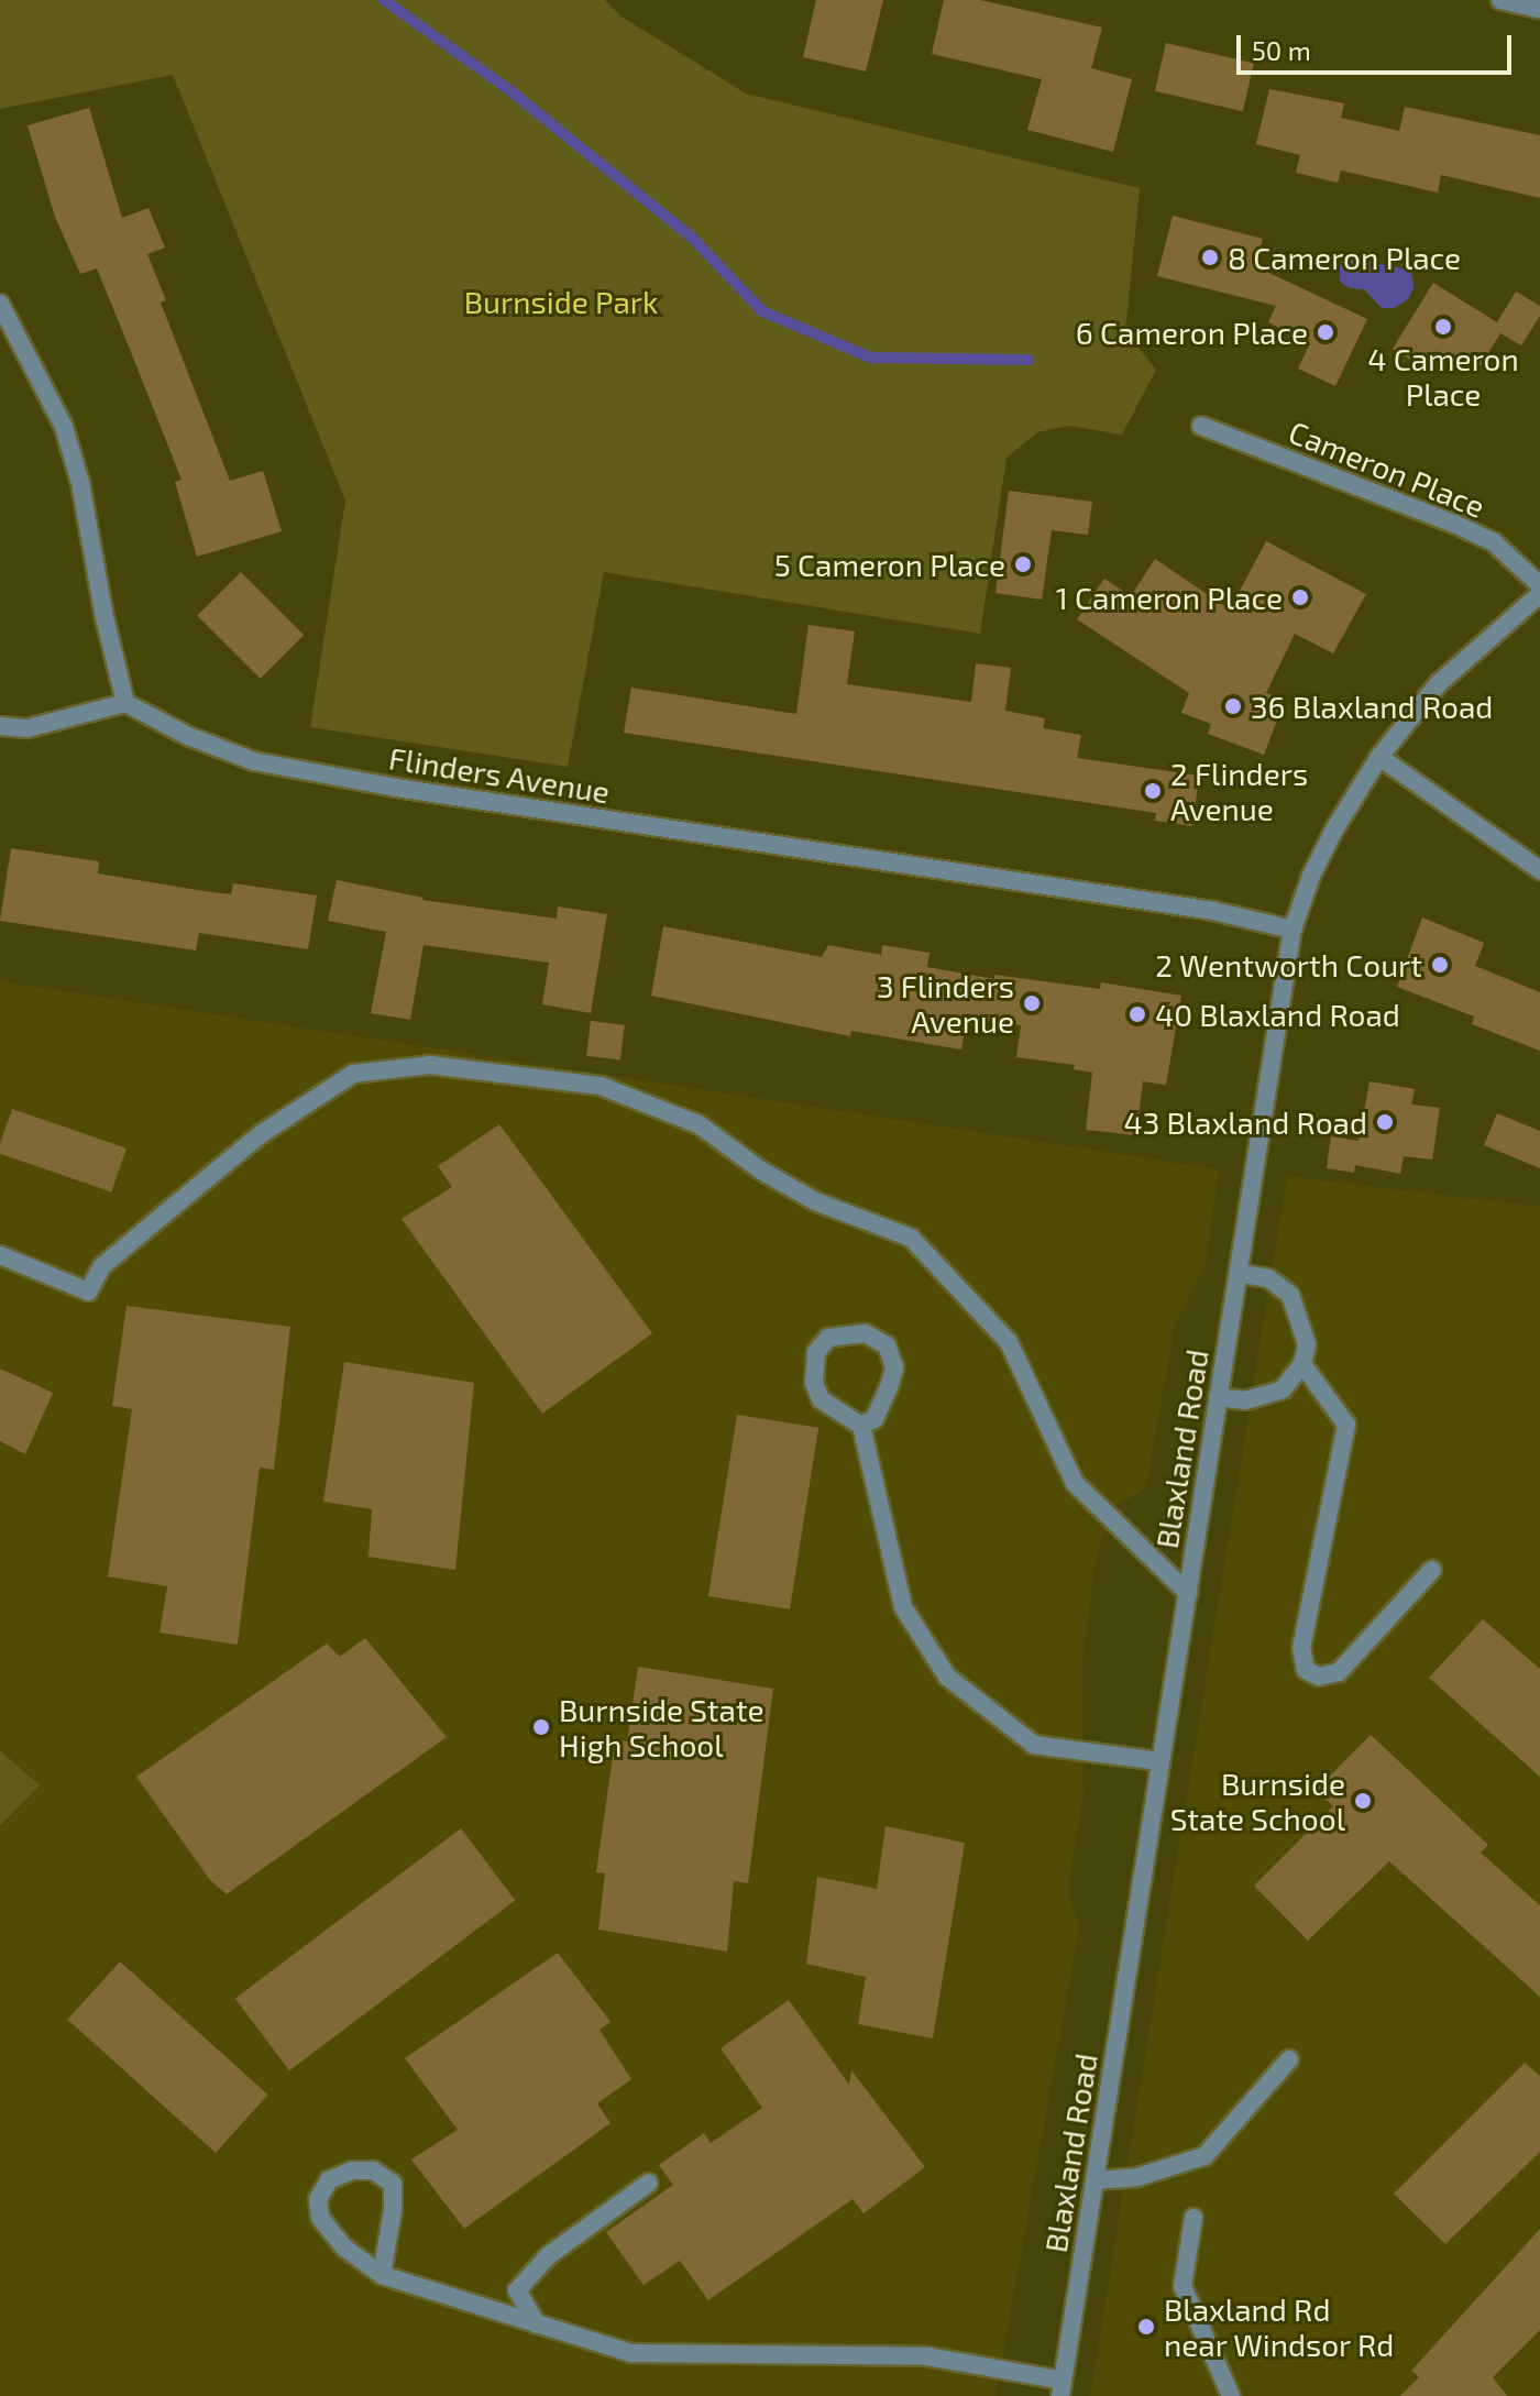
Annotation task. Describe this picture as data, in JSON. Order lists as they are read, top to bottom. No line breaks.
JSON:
{"streets":{"street":["Cameron Place","Flinders Avenue","Blaxland Road"]},"crossings":[["Flinders Avenue","Blaxland Road"]],"parks":["Burnside Park"],"places":["8 Cameron Place","4 Cameron Place","6 Cameron Place","5 Cameron Place","1 Cameron Place","36 Blaxland Road","2 Flinders Avenue","2 Wentworth Court","3 Flinders Avenue","40 Blaxland Road","43 Blaxland Road","Burnside State High School","Burnside State School","Blaxland Rd near Windsor Rd"],"scale_bar":"50 m"}
